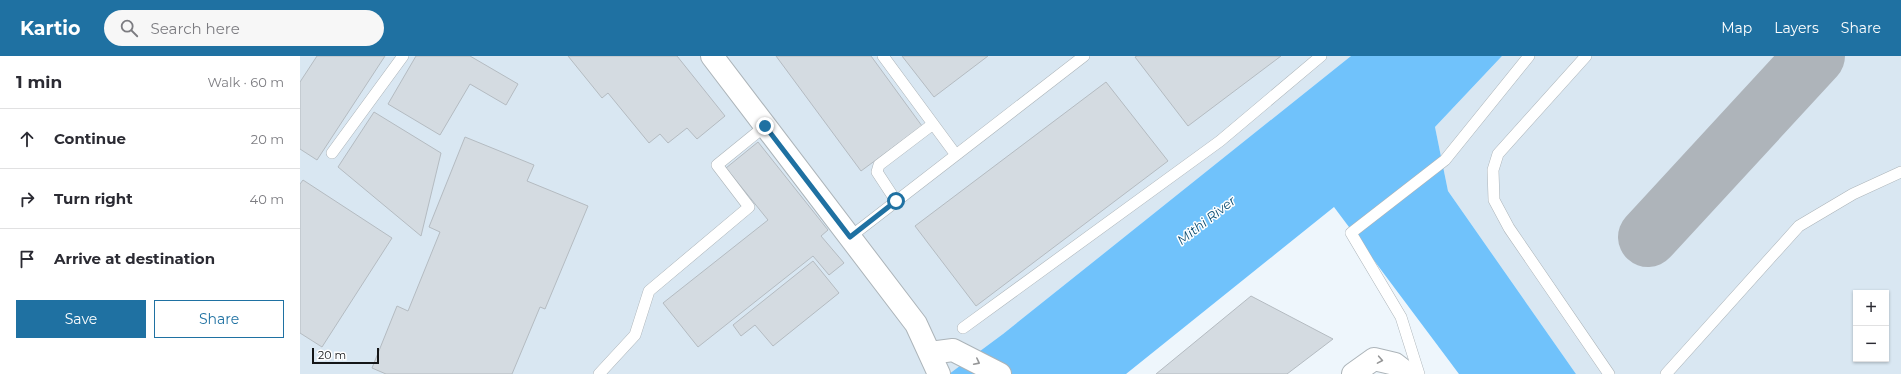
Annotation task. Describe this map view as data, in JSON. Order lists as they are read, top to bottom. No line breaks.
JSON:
{"water":["Mithi River"],"scale_bar":"20 m","page":{"header":"Kartio","search":"Search here","nav":["Map","Layers","Share"],"heading":["1 min","Walk · 60 m"],"list":[["Continue","20 m"],["Turn right","40 m"],"Arrive at destination"],"buttons":["Save","Share"],"map_buttons":["+","−"],"scale":"20 m"}}
